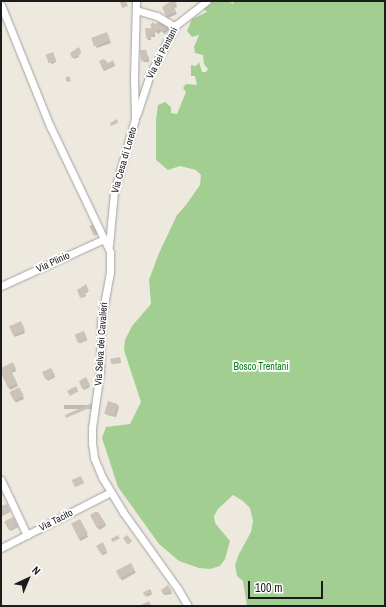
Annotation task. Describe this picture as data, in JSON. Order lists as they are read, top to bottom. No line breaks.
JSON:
{"streets":{"street":["Via dei Pantani","Via Cesa di Loreto","Via Plinio","Via Selva dei Cavalieri","Via Tacito"]},"crossings":[["Via dei Pantani","Via Cesa di Loreto"],["Via Cesa di Loreto","Via Selva dei Cavalieri"],["Via Plinio","Via Selva dei Cavalieri"],["Via Selva dei Cavalieri","Via Tacito"]],"parks":["Bosco Trentani"],"scale_bar":"100 m","north":"top right"}
